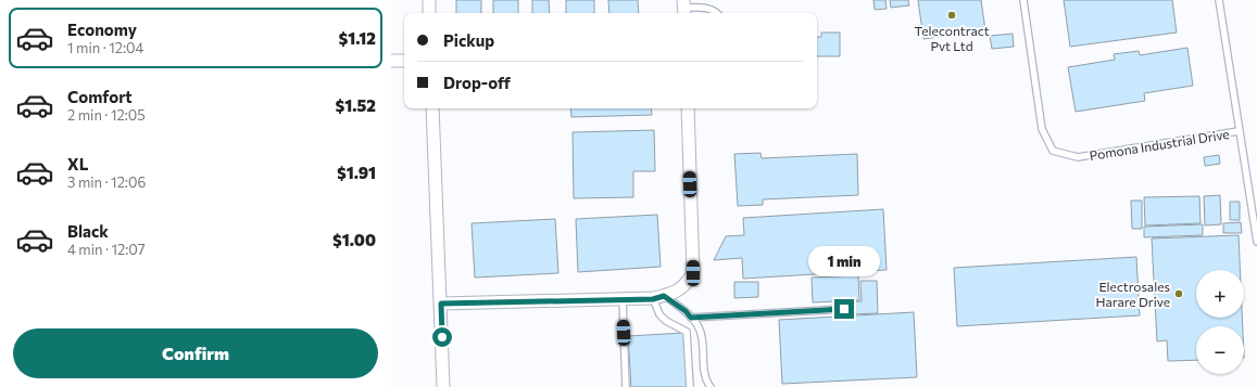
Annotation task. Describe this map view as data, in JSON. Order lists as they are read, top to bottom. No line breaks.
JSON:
{"streets":{"lane":["Pomona Industrial Drive"]},"places":["Telecontract Pvt Ltd","Electrosales Harare Drive"],"page":{"list":[{"name":"Economy","note":"1 min · 12:04","value":"$1.12"},{"name":"Comfort","note":"2 min · 12:05","value":"$1.52"},{"name":"XL","note":"3 min · 12:06","value":"$1.91"},{"name":"Black","note":"4 min · 12:07","value":"$1.00"}],"banner":["Pickup","Drop-off"],"bubble":"1 min","map_buttons":["+","−"],"buttons":"Confirm"}}
